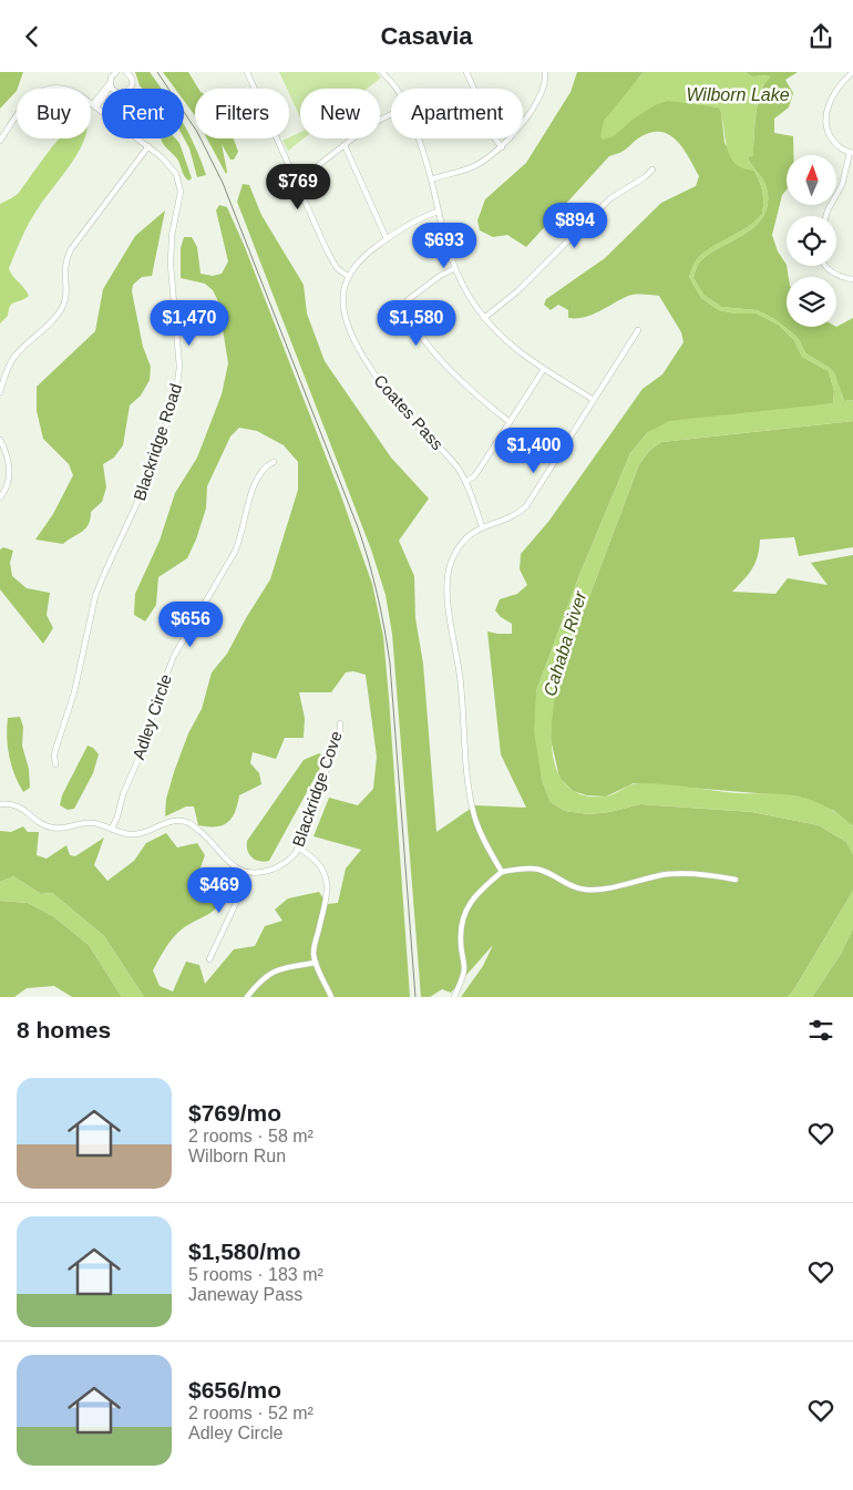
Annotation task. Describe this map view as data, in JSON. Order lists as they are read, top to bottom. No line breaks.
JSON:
{"streets":{"street":["Coates Pass","Blackridge Road","Adley Circle","Blackridge Cove"]},"water":["Wilborn Lake","Cahaba River"],"north":"top","page":{"header":"Casavia","chip":["Buy","Rent","Filters","New","Apartment"],"price":["$769","$894","$693","$1,470","$1,580","$1,400","$656","$469"],"heading":"8 homes","list":[{"name":"$769/mo","note":"2 rooms · 58 m² · Wilborn Run"},{"name":"$1,580/mo","note":"5 rooms · 183 m² · Janeway Pass"},{"name":"$656/mo","note":"2 rooms · 52 m² · Adley Circle"}]}}
